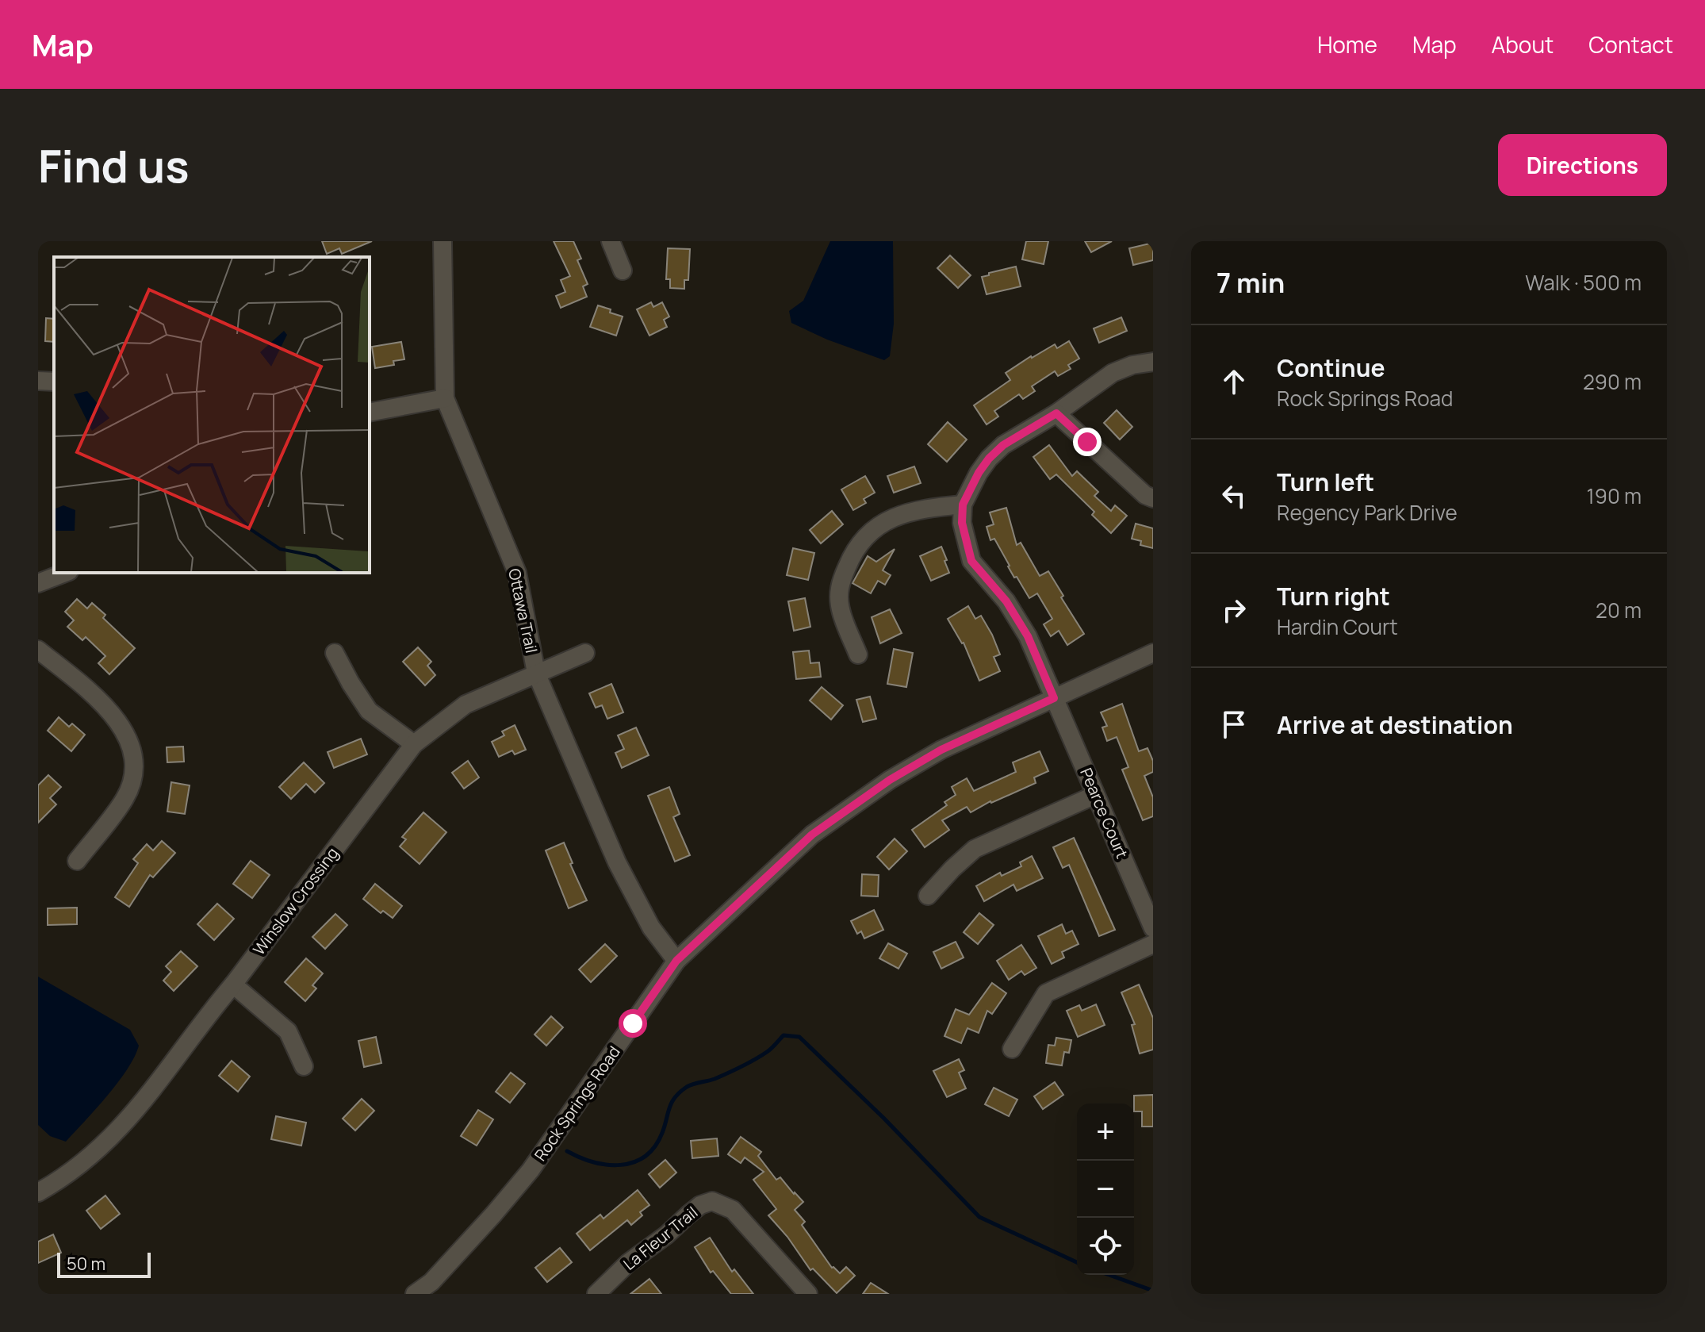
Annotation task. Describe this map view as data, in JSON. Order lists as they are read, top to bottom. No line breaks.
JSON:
{"streets":{"street":["Ottawa Trail","Pearce Court","Winslow Crossing","Rock Springs Road","La Fleur Trail"]},"crossings":[["Ottawa Trail","Winslow Crossing"],["Ottawa Trail","Rock Springs Road"],["Pearce Court","Rock Springs Road"]],"scale_bar":"50 m","page":{"header":"Map","nav":["Home","Map","About","Contact"],"buttons":"Directions","title":"Find us","heading":["7 min","Walk · 500 m"],"list":[["Continue","Rock Springs Road","290 m"],["Turn left","Regency Park Drive","190 m"],["Turn right","Hardin Court","20 m"],"Arrive at destination"],"map_buttons":["+","−"],"scale":"50 m"}}
